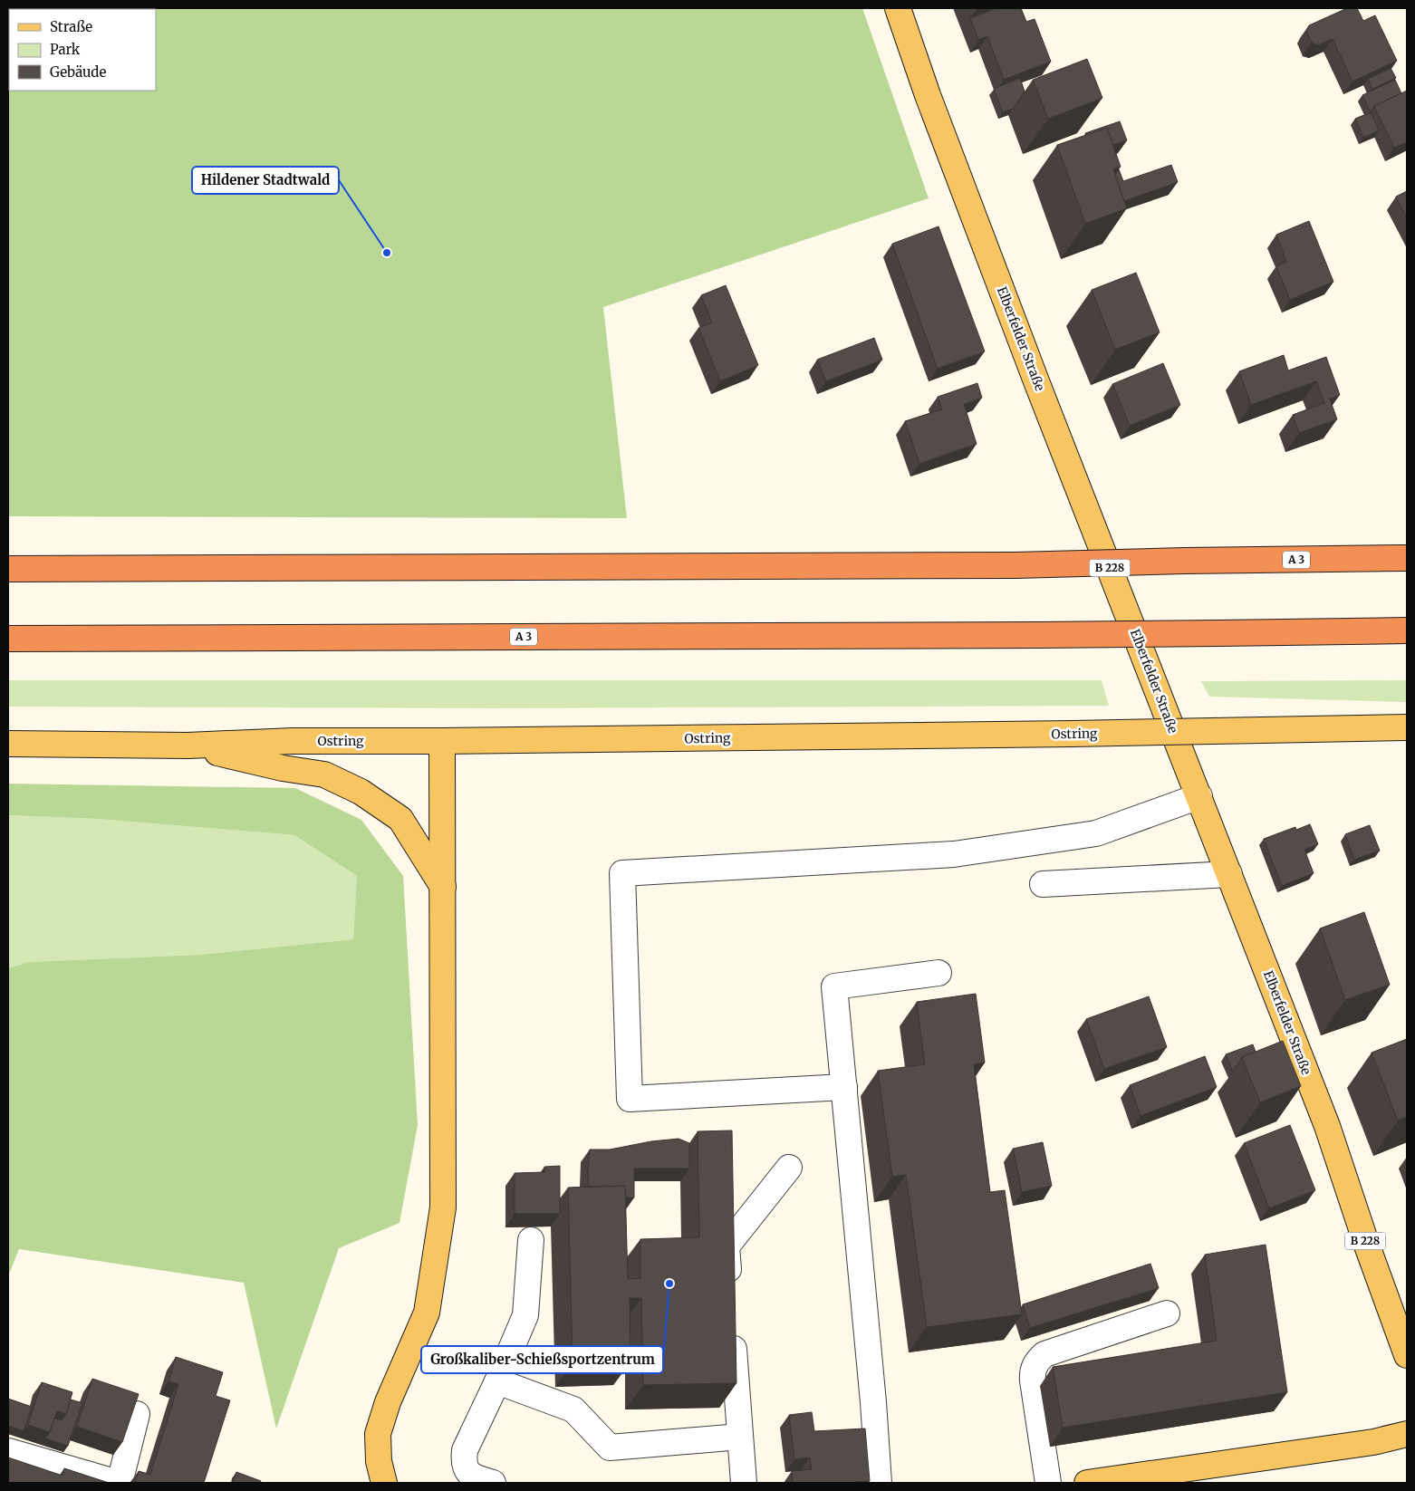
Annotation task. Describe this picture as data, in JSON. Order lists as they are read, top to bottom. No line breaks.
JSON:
{"streets":{"highway":["A 3"],"main road":["Elberfelder Straße","B 228","Ostring"]},"places":["Hildener Stadtwald","Großkaliber-Schießsportzentrum"],"legend":["Straße","Park","Gebäude"]}
